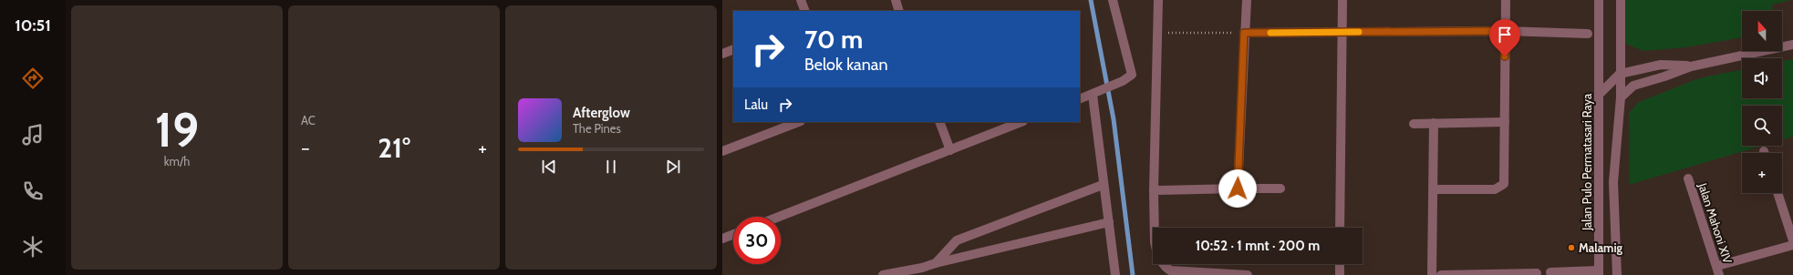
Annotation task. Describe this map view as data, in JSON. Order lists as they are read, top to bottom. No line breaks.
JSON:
{"streets":{"street":["Jalan Pulo Permatasari Raya","Jalan Mahoni XIV"]},"places":["Malamig"],"north":"top","page":{"tabs":"10:51","tile":[["19","km/h"],"AC"],"map_buttons":"+","turn":["70 m","Belok kanan"],"then":"Lalu","song":["Afterglow","The Pines"],"heat":["−","21°","+"],"limit":"30","trip":"10:52 · 1 mnt · 200 m"}}
